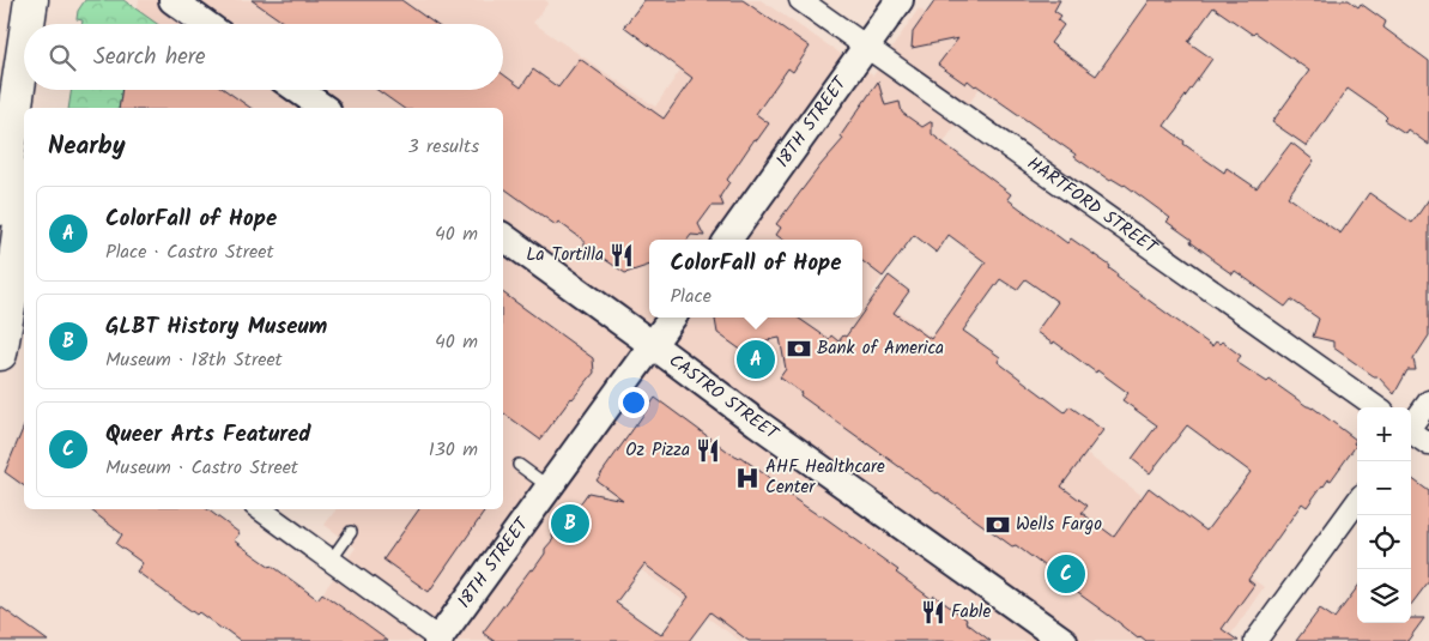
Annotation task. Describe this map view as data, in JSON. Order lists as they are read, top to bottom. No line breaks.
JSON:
{"streets":{"street":["18TH STREET","HARTFORD STREET","CASTRO STREET"]},"crossings":[["18TH STREET","HARTFORD STREET"],["18TH STREET","CASTRO STREET"]],"places":{"restaurant":["La Tortilla","Oz Pizza","Fable"],"bank":["Bank of America","Wells Fargo"],"hospital":["AHF Healthcare Center"]},"page":{"search":"Search here","heading":["Nearby","3 results"],"list":[{"mark":"A","name":"ColorFall of Hope","note":"Place · Castro Street","value":"40 m"},{"mark":"B","name":"GLBT History Museum","note":"Museum · 18th Street","value":"40 m"},{"mark":"C","name":"Queer Arts Featured","note":"Museum · Castro Street","value":"130 m"}],"popup":["ColorFall of Hope","Place"],"pins":["A","B","C"],"map_buttons":["+","−"]}}
